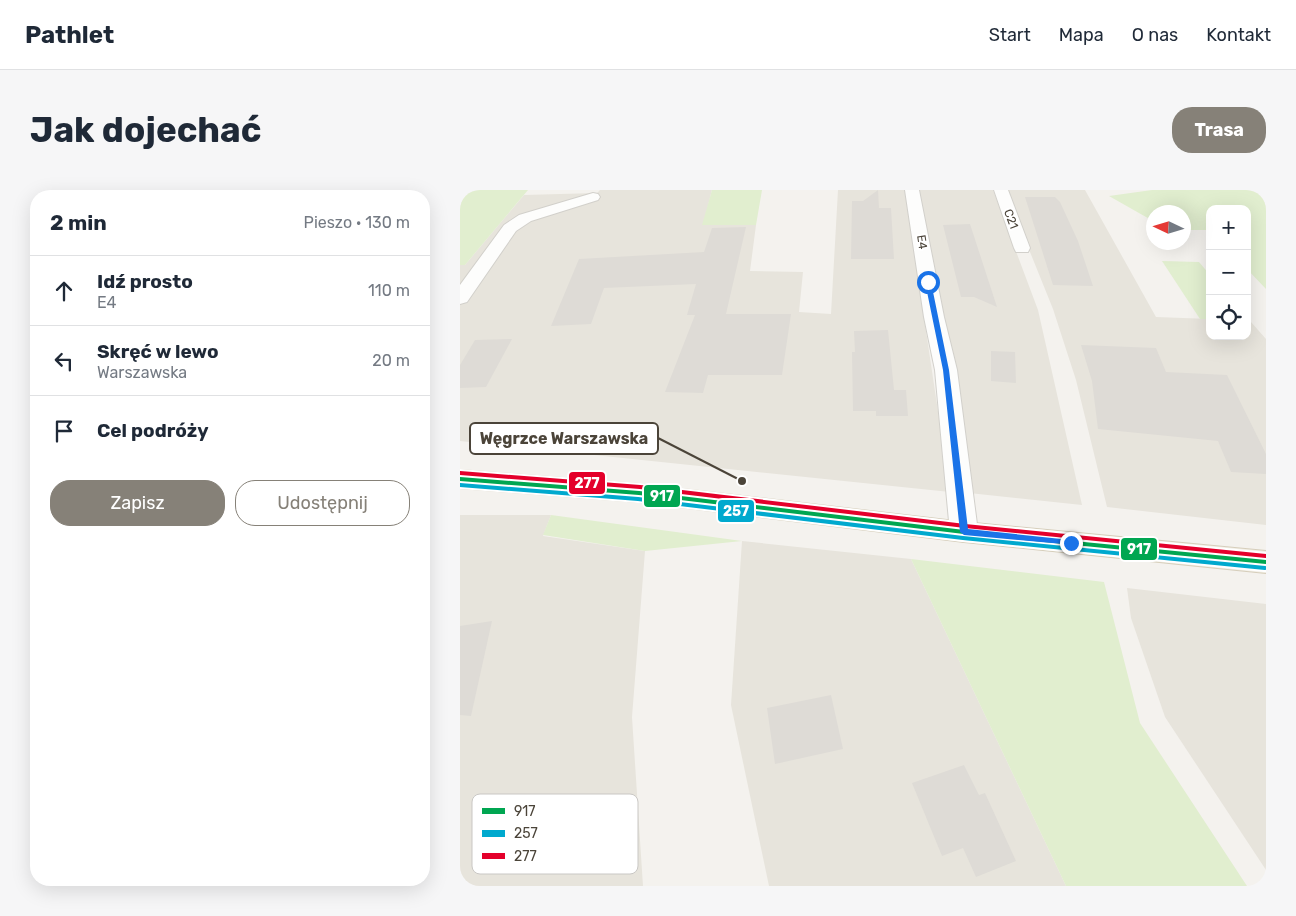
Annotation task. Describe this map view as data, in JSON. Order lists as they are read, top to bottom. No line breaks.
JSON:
{"streets":{"street":["C21","E4"]},"places":["Węgrzce Warszawska"],"lines":["transit line 277","transit line 917","transit line 257"],"legend":["917","257","277"],"north":"left","page":{"header":"Pathlet","nav":["Start","Mapa","O nas","Kontakt"],"buttons":["Trasa",["Zapisz","Udostępnij"]],"title":"Jak dojechać","heading":["2 min","Pieszo · 130 m"],"map_buttons":["+","−"],"list":[["Idź prosto","E4","110 m"],["Skręć w lewo","Warszawska","20 m"],"Cel podróży"]}}
